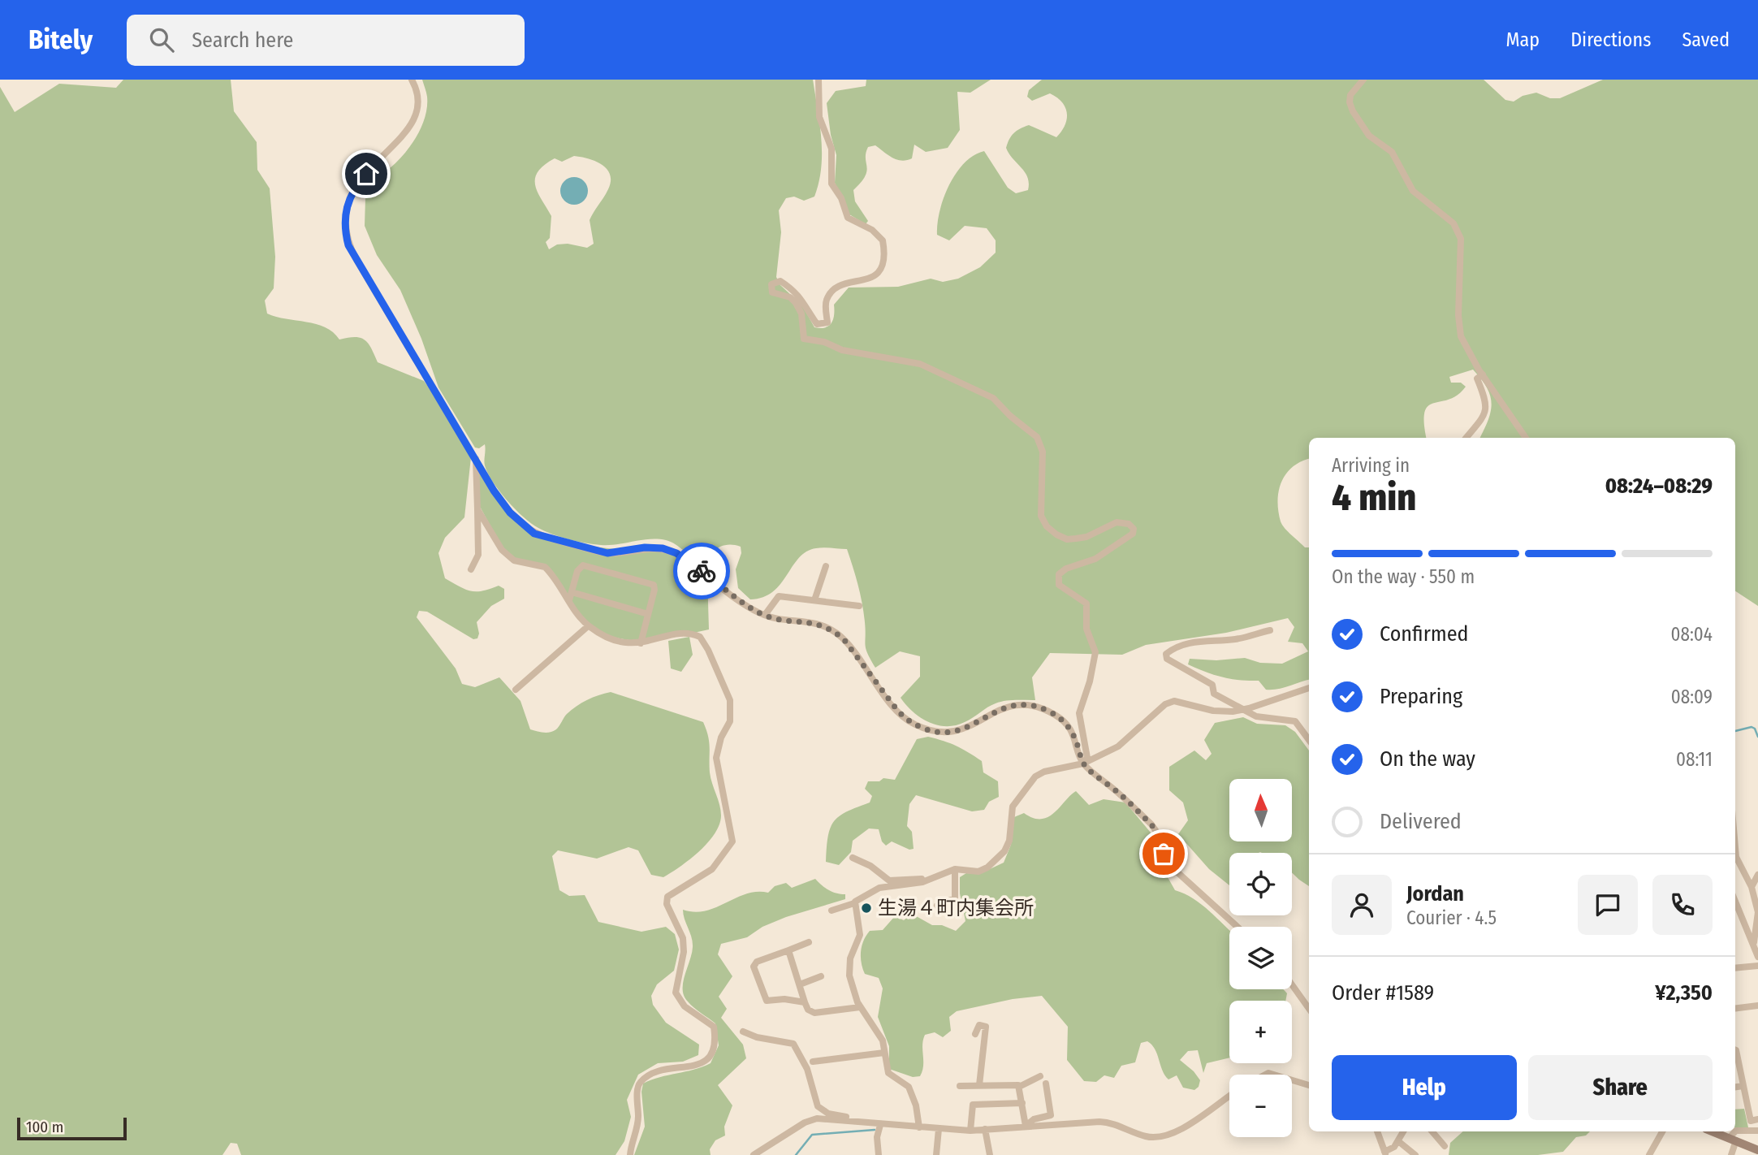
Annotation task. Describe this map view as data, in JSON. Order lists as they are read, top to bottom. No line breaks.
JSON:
{"places":["生湯４町内集会所"],"scale_bar":"100 m","north":"top","page":{"header":"Bitely","search":"Search here","nav":["Map","Directions","Saved"],"heading":["4 min","Arriving in","08:24–08:29"],"panel":["Jordan","Courier · 4.5","Order #1589","¥2,350"],"bar":"On the way · 550 m","list":[["Confirmed","08:04"],["Preparing","08:09"],["On the way","08:11"],"Delivered"],"map_buttons":["+","−"],"buttons":["Help","Share"],"scale":"100 m"}}
